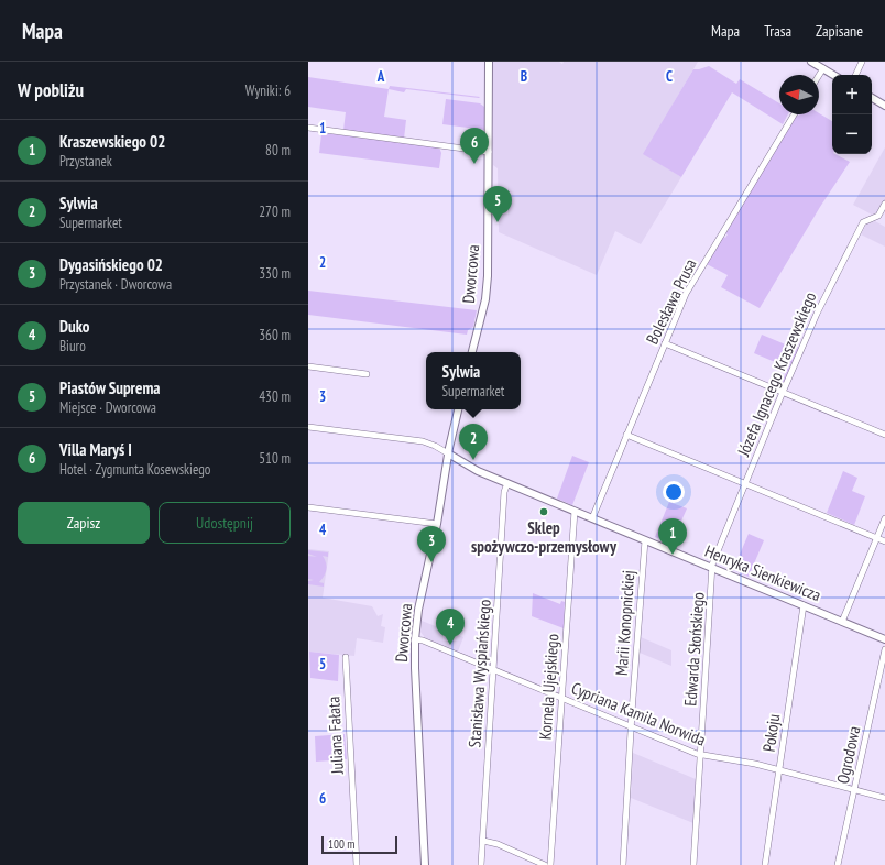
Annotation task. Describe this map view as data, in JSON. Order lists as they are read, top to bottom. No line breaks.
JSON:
{"streets":{"street":["Dworcowa","Bolesława Prusa","Józefa Ignacego Kraszewskiego","Henryka Sienkiewicza","Marii Konopnickiej","Edwarda Słońskiego","Stanisława Wyspiańskiego","Kornela Ujejskiego","Cypriana Kamila Norwida","Pokoju","Juliana Fałata","Ogrodowa"]},"crossings":[["Dworcowa","Henryka Sienkiewicza"],["Dworcowa","Cypriana Kamila Norwida"],["Bolesława Prusa","Henryka Sienkiewicza"],["Józefa Ignacego Kraszewskiego","Henryka Sienkiewicza"],["Józefa Ignacego Kraszewskiego","Edwarda Słońskiego"],["Henryka Sienkiewicza","Marii Konopnickiej"],["Henryka Sienkiewicza","Edwarda Słońskiego"],["Henryka Sienkiewicza","Stanisława Wyspiańskiego"],["Henryka Sienkiewicza","Kornela Ujejskiego"],["Henryka Sienkiewicza","Pokoju"],["Marii Konopnickiej","Cypriana Kamila Norwida"],["Edwarda Słońskiego","Cypriana Kamila Norwida"],["Stanisława Wyspiańskiego","Cypriana Kamila Norwida"],["Kornela Ujejskiego","Cypriana Kamila Norwida"],["Cypriana Kamila Norwida","Pokoju"],["Cypriana Kamila Norwida","Ogrodowa"]],"places":["Sklep spożywczo-przemysłowy"],"scale_bar":"100 m","north":"left","page":{"header":"Mapa","nav":["Mapa","Trasa","Zapisane"],"heading":["W pobliżu","Wyniki: 6"],"map_buttons":["+","−"],"list":[{"mark":"1","name":"Kraszewskiego 02","note":"Przystanek","value":"80 m"},{"mark":"2","name":"Sylwia","note":"Supermarket","value":"270 m"},{"mark":"3","name":"Dygasińskiego 02","note":"Przystanek · Dworcowa","value":"330 m"},{"mark":"4","name":"Duko","note":"Biuro","value":"360 m"},{"mark":"5","name":"Piastów Suprema","note":"Miejsce · Dworcowa","value":"430 m"},{"mark":"6","name":"Villa Maryś I","note":"Hotel · Zygmunta Kosewskiego","value":"510 m"}],"pins":["6","5","2","1","3","4"],"popup":["Sylwia","Supermarket"],"buttons":["Zapisz","Udostępnij"],"scale":"100 m"},"grid":{"columns":["A","B","C"],"rows":["1","2","3","4","5","6"]}}
